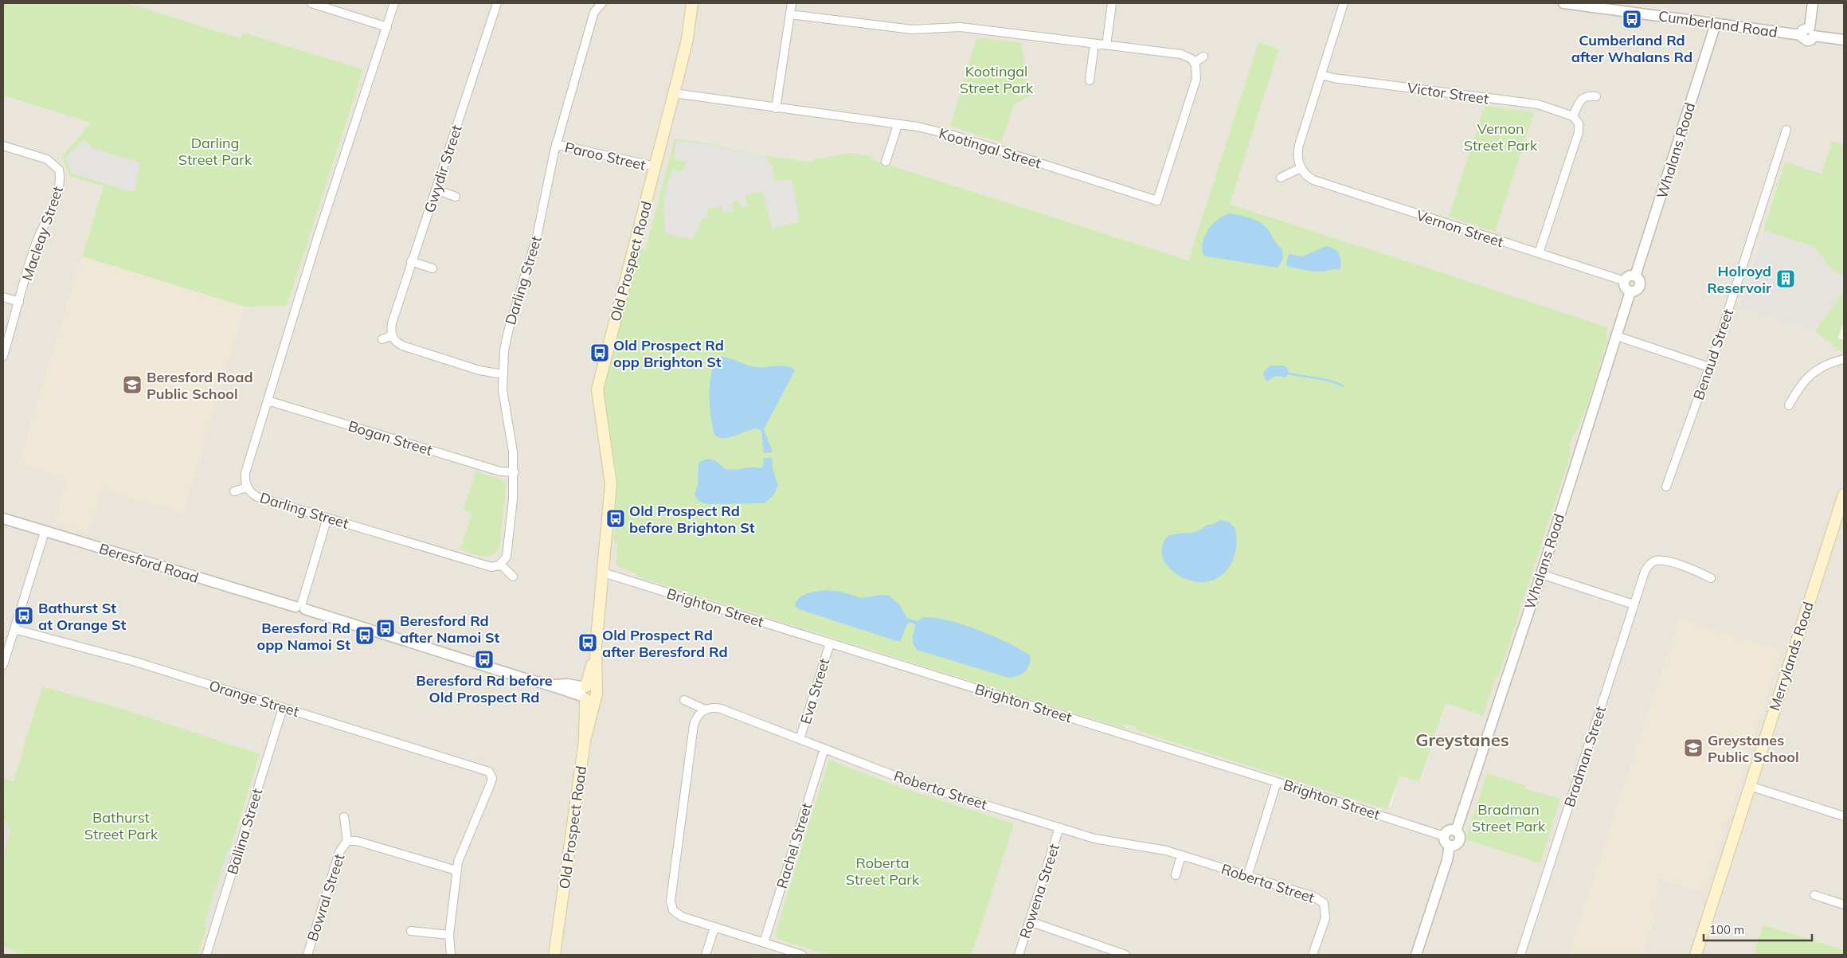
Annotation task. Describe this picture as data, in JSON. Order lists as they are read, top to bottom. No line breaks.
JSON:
{"streets":{"main road":["Old Prospect Road","Merrylands Road"],"street":["Cumberland Road","Victor Street","Kootingal Street","Whalans Road","Paroo Street","Gwydir Street","Vernon Street","Macleay Street","Darling Street","Benaud Street","Bogan Street","Beresford Road","Brighton Street","Eva Street","Orange Street","Bradman Street","Roberta Street","Ballina Street","Rachel Street","Rowena Street","Bowral Street"]},"crossings":[["Cumberland Road","Whalans Road"],["Kootingal Street","Old Prospect Road"],["Whalans Road","Vernon Street"],["Whalans Road","Brighton Street"],["Paroo Street","Old Prospect Road"],["Paroo Street","Darling Street"],["Old Prospect Road","Beresford Road"],["Old Prospect Road","Brighton Street"],["Darling Street","Bogan Street"],["Brighton Street","Eva Street"],["Eva Street","Roberta Street"],["Orange Street","Ballina Street"],["Orange Street","Bowral Street"],["Roberta Street","Rachel Street"],["Roberta Street","Rowena Street"]],"districts":["Greystanes"],"parks":["Kootingal Street Park","Vernon Street Park","Darling Street Park","Bradman Street Park","Bathurst Street Park","Roberta Street Park"],"places":{"bus stop":["Cumberland Rd after Whalans Rd","Old Prospect Rd opp Brighton St","Old Prospect Rd before Brighton St","Bathurst St at Orange St","Beresford Rd after Namoi St","Beresford Rd opp Namoi St","Old Prospect Rd after Beresford Rd","Beresford Rd before Old Prospect Rd"],"building":["Holroyd Reservoir"],"school or university":["Beresford Road Public School","Greystanes Public School"]},"scale_bar":"100 m"}
